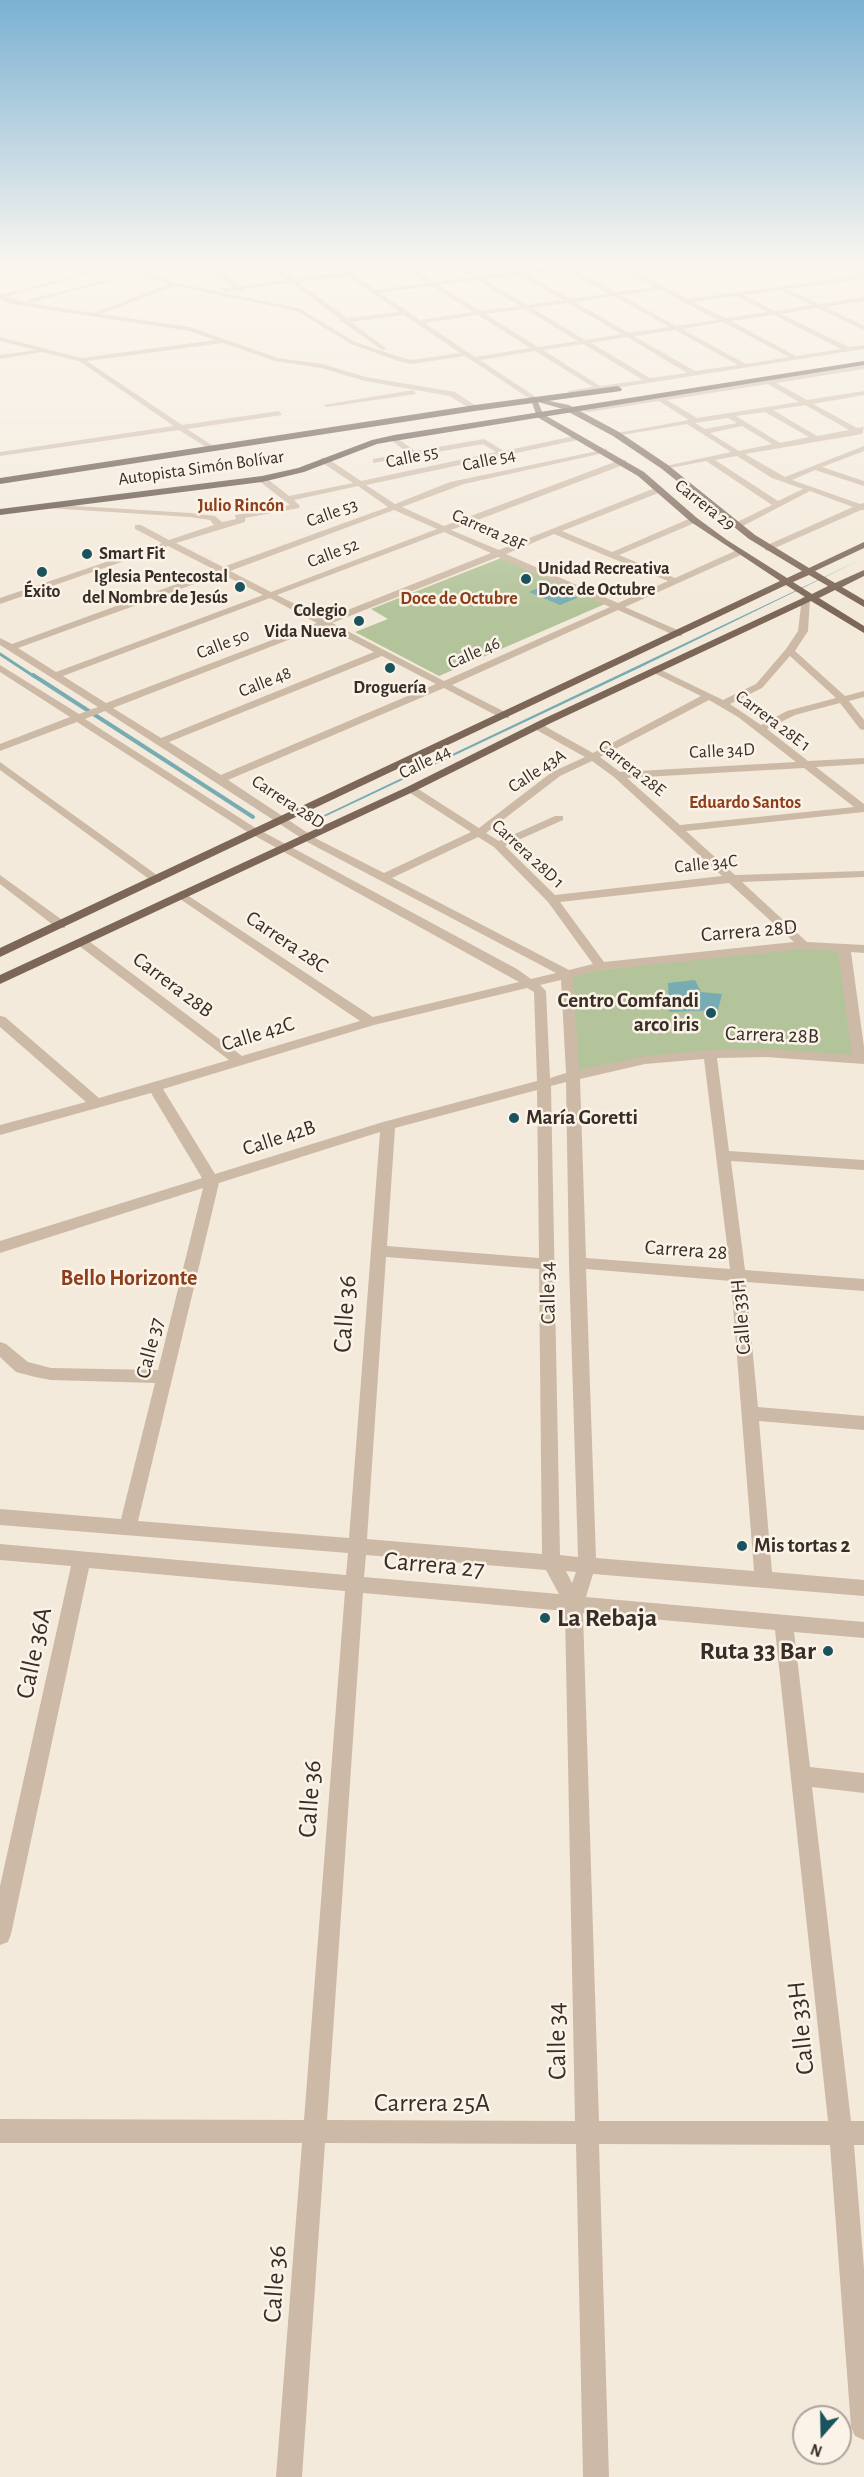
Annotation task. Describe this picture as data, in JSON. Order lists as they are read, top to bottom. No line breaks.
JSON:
{"streets":{"highway":["Autopista Simón Bolívar"],"main road":["Carrera 29","Calle 44"],"street":["Calle 55","Calle 54","Calle 53","Carrera 28F","Calle 52","Calle 50","Calle 46","Calle 48","Carrera 28E 1","Calle 34D","Carrera 28E","Calle 43A","Carrera 28D","Carrera 28D 1","Calle 34C","Carrera 28C","Carrera 28B","Calle 42C","Calle 42B","Carrera 28","Calle 34","Calle 36","Calle 33H","Calle 37","Carrera 27","Calle 36A","Carrera 25A"]},"crossings":[["Calle 55","Carrera 29"],["Calle 55","Carrera 28F"],["Calle 54","Carrera 29"],["Calle 54","Calle 53"],["Autopista Simón Bolívar","Carrera 29"],["Autopista Simón Bolívar","Carrera 28F"],["Carrera 29","Calle 52"],["Carrera 29","Calle 50"],["Carrera 29","Calle 46"],["Carrera 29","Calle 44"],["Calle 53","Carrera 28F"],["Calle 53","Carrera 28D"],["Carrera 28F","Calle 52"],["Carrera 28F","Calle 50"],["Carrera 28F","Calle 46"],["Carrera 28F","Calle 44"],["Calle 52","Carrera 28D"],["Calle 50","Carrera 28D"],["Calle 46","Carrera 28D"],["Calle 48","Carrera 28D"],["Carrera 28E 1","Calle 34D"],["Carrera 28E 1","Calle 44"],["Carrera 28E 1","Calle 43A"],["Calle 34D","Carrera 28E"],["Calle 44","Carrera 28E"],["Calle 44","Carrera 28D"],["Calle 44","Carrera 28D 1"],["Calle 44","Carrera 28C"],["Calle 44","Carrera 28B"],["Carrera 28E","Calle 43A"],["Carrera 28E","Carrera 28D"],["Carrera 28E","Calle 34C"],["Calle 43A","Carrera 28D"],["Calle 43A","Carrera 28D 1"],["Carrera 28D","Carrera 28D 1"],["Carrera 28D","Calle 42C"],["Carrera 28D","Calle 34"],["Carrera 28D 1","Calle 34C"],["Carrera 28C","Calle 42C"],["Carrera 28B","Calle 42C"],["Carrera 28B","Calle 42B"],["Carrera 28B","Calle 34"],["Carrera 28B","Calle 33H"],["Calle 42C","Calle 34"],["Calle 42B","Calle 34"],["Calle 42B","Calle 36"],["Calle 42B","Calle 37"],["Carrera 28","Calle 34"],["Carrera 28","Calle 33H"],["Calle 34","Carrera 27"],["Calle 34","Carrera 25A"],["Calle 36","Carrera 27"],["Calle 36","Carrera 25A"],["Calle 33H","Carrera 27"],["Calle 33H","Carrera 25A"],["Calle 37","Carrera 27"],["Carrera 27","Calle 36A"]],"districts":["Julio Rincón","Doce de Octubre","Eduardo Santos","Bello Horizonte"],"places":["Smart Fit","Éxito","Unidad Recreativa Doce de Octubre","Iglesia Pentecostal del Nombre de Jesús","Colegio Vida Nueva","Droguería","Centro Comfandi arco iris","María Goretti","Mis tortas 2","La Rebaja","Ruta 33 Bar"],"north":"bottom"}
